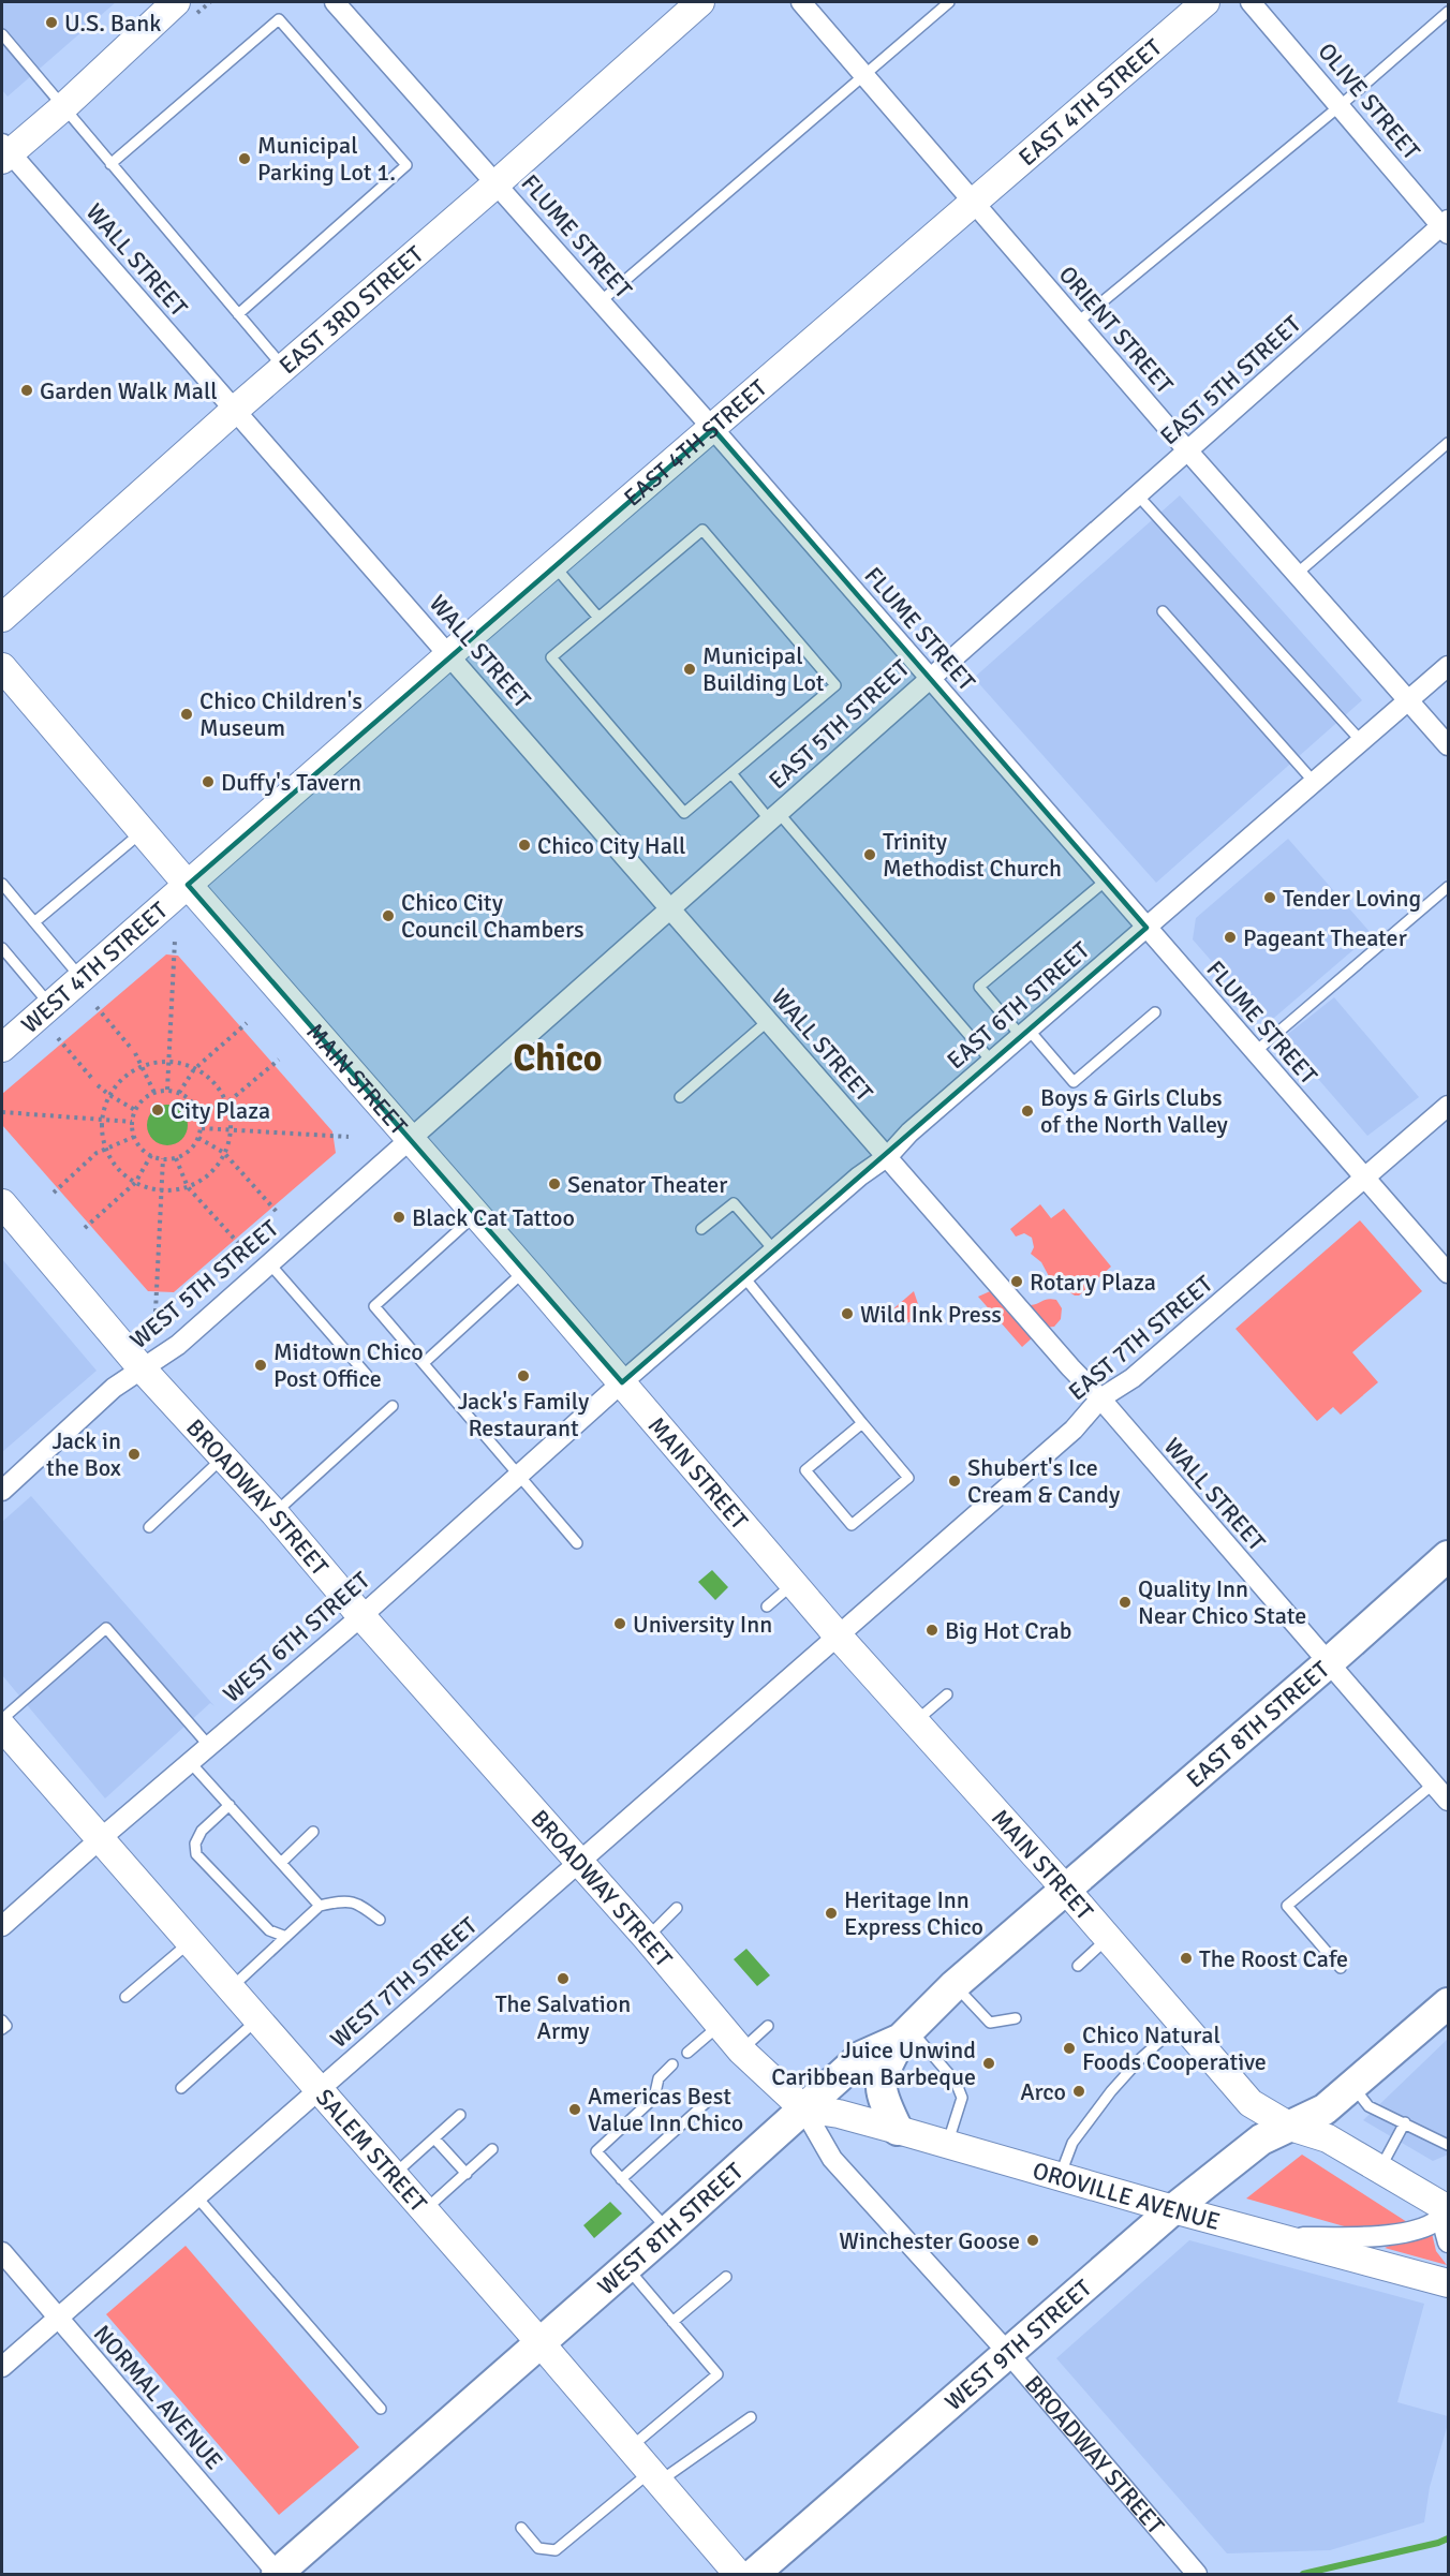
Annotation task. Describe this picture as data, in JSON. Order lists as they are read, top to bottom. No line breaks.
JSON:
{"streets":{"main road":["EAST 4TH STREET","EAST 3RD STREET","WEST 4TH STREET","MAIN STREET","BROADWAY STREET","EAST 8TH STREET","SALEM STREET","OROVILLE AVENUE","WEST 8TH STREET","WEST 9TH STREET"],"street":["OLIVE STREET","FLUME STREET","WALL STREET","ORIENT STREET","EAST 5TH STREET","EAST 6TH STREET","WEST 5TH STREET","EAST 7TH STREET","WEST 6TH STREET","WEST 7TH STREET","NORMAL AVENUE"]},"crossings":[["EAST 4TH STREET","FLUME STREET"],["EAST 4TH STREET","WALL STREET"],["EAST 4TH STREET","ORIENT STREET"],["EAST 4TH STREET","WEST 4TH STREET"],["EAST 4TH STREET","MAIN STREET"],["OLIVE STREET","EAST 5TH STREET"],["FLUME STREET","EAST 3RD STREET"],["FLUME STREET","EAST 5TH STREET"],["FLUME STREET","EAST 6TH STREET"],["FLUME STREET","EAST 7TH STREET"],["WALL STREET","EAST 3RD STREET"],["WALL STREET","EAST 5TH STREET"],["WALL STREET","EAST 6TH STREET"],["WALL STREET","EAST 7TH STREET"],["WALL STREET","EAST 8TH STREET"],["ORIENT STREET","EAST 5TH STREET"],["ORIENT STREET","EAST 6TH STREET"],["EAST 5TH STREET","MAIN STREET"],["EAST 5TH STREET","WEST 5TH STREET"],["WEST 4TH STREET","MAIN STREET"],["EAST 6TH STREET","MAIN STREET"],["EAST 6TH STREET","WEST 6TH STREET"],["MAIN STREET","WEST 5TH STREET"],["MAIN STREET","EAST 7TH STREET"],["MAIN STREET","WEST 6TH STREET"],["MAIN STREET","EAST 8TH STREET"],["MAIN STREET","WEST 7TH STREET"],["MAIN STREET","WEST 8TH STREET"],["MAIN STREET","WEST 9TH STREET"],["WEST 5TH STREET","BROADWAY STREET"],["EAST 7TH STREET","WEST 7TH STREET"],["BROADWAY STREET","WEST 6TH STREET"],["BROADWAY STREET","WEST 7TH STREET"],["BROADWAY STREET","OROVILLE AVENUE"],["BROADWAY STREET","WEST 8TH STREET"],["BROADWAY STREET","WEST 9TH STREET"],["WEST 6TH STREET","SALEM STREET"],["EAST 8TH STREET","WEST 8TH STREET"],["WEST 7TH STREET","SALEM STREET"],["WEST 7TH STREET","NORMAL AVENUE"],["SALEM STREET","WEST 8TH STREET"],["OROVILLE AVENUE","WEST 8TH STREET"],["OROVILLE AVENUE","WEST 9TH STREET"],["WEST 8TH STREET","NORMAL AVENUE"]],"districts":["Chico"],"places":["U.S. Bank","Municipal Parking Lot 1.","Garden Walk Mall","Municipal Building Lot","Chico Children's Museum","Duffy's Tavern","Chico City Hall","Trinity Methodist Church","Tender Loving","Chico City Council Chambers","Pageant Theater","City Plaza","Boys & Girls Clubs of the North Valley","Senator Theater","Black Cat Tattoo","Rotary Plaza","Wild Ink Press","Midtown Chico Post Office","Jack's Family Restaurant","Jack in the Box","Shubert's Ice Cream & Candy","Quality Inn Near Chico State","University Inn","Big Hot Crab","Heritage Inn Express Chico","The Roost Cafe","The Salvation Army","Chico Natural Foods Cooperative","Juice Unwind Caribbean Barbeque","Arco","Americas Best Value Inn Chico","Winchester Goose"]}
